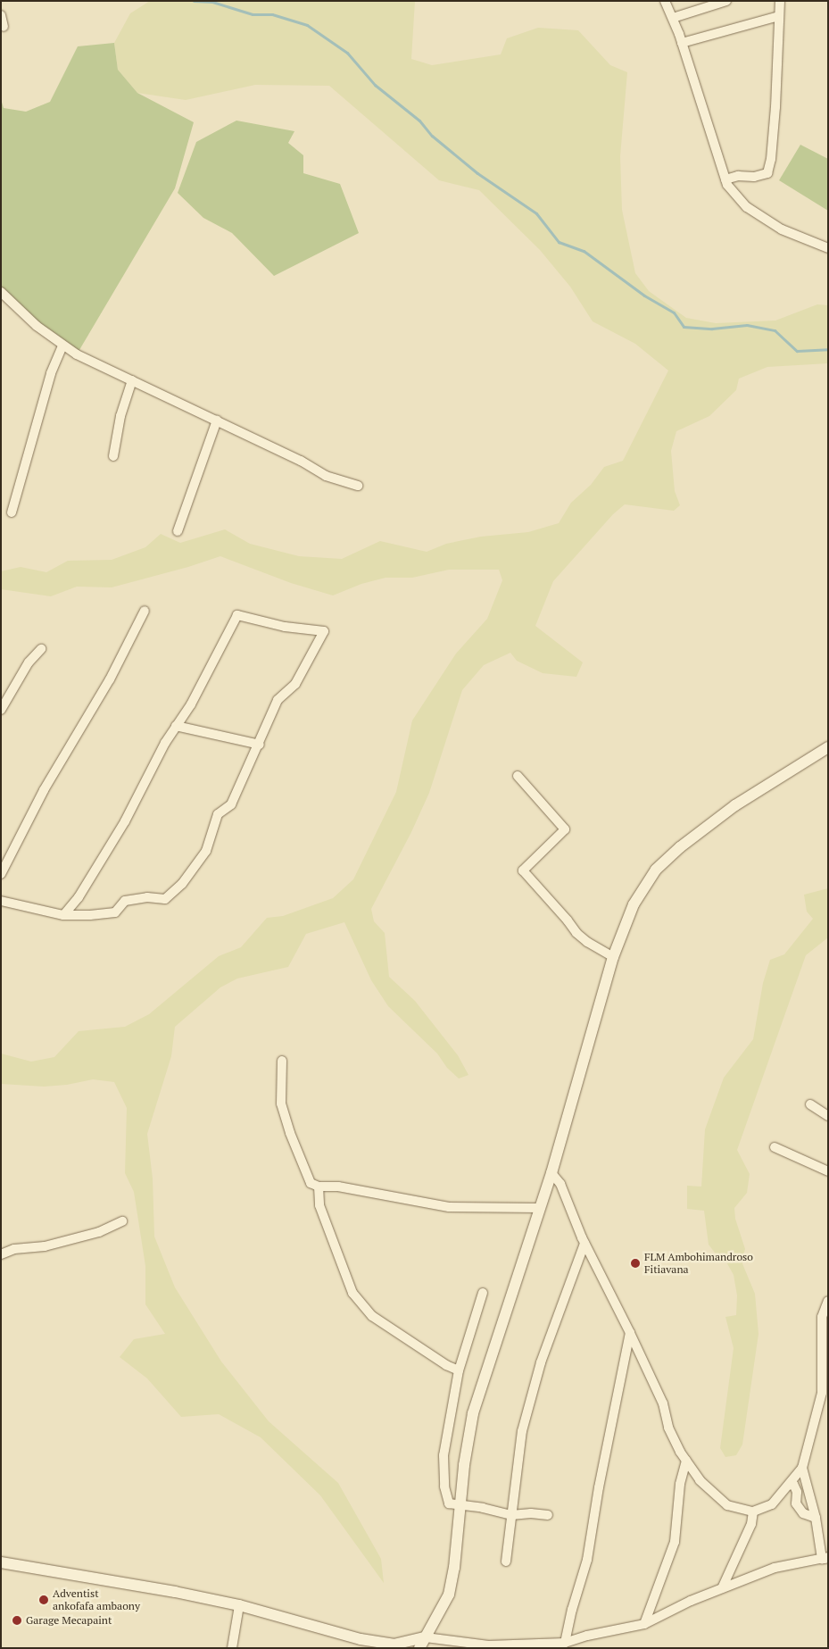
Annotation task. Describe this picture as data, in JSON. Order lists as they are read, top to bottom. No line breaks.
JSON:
{"places":["FLM Ambohimandroso Fitiavana","Adventist ankofafa ambaony","Garage Mecapaint"]}
